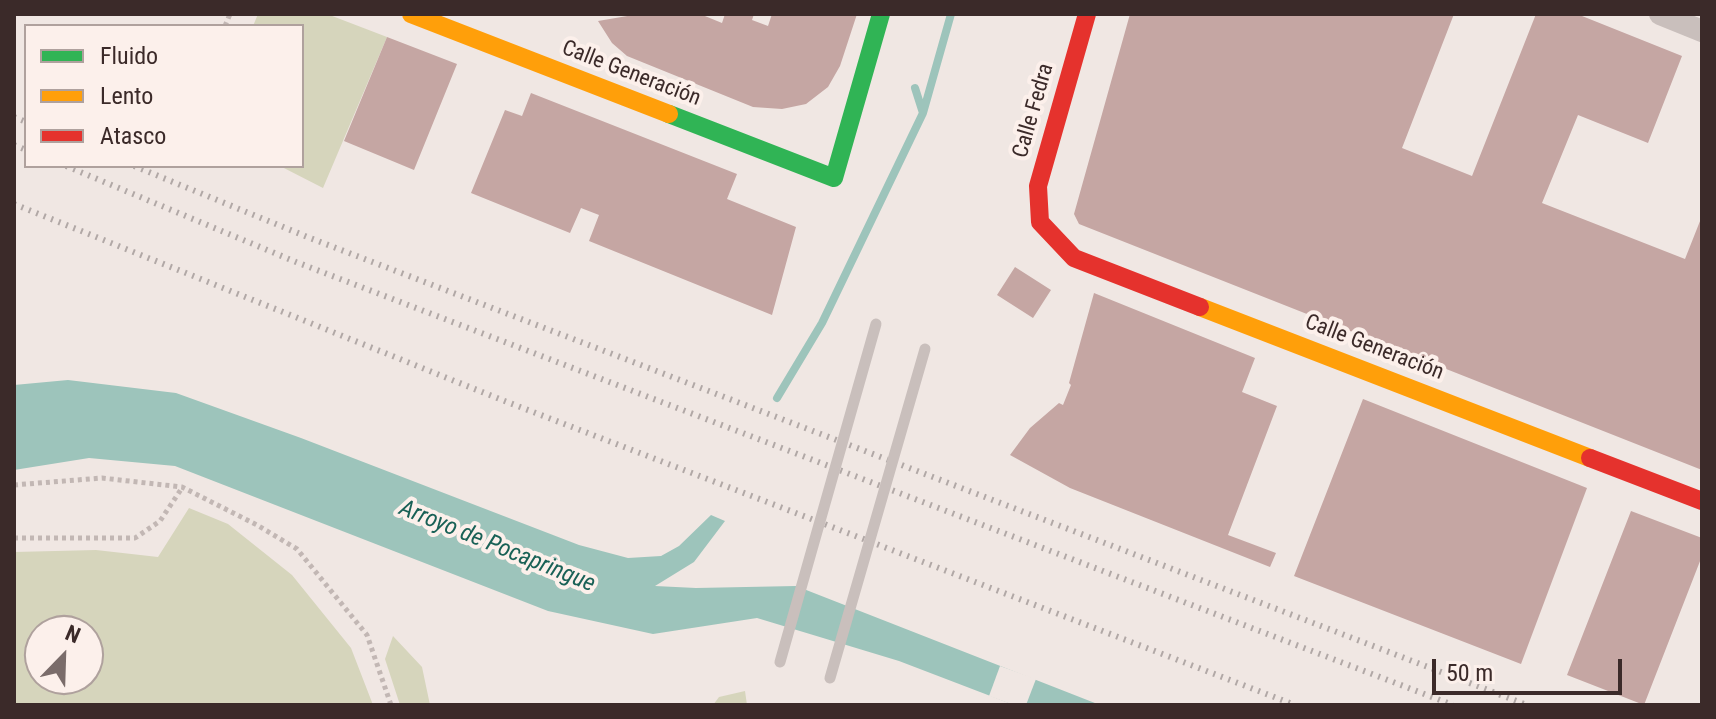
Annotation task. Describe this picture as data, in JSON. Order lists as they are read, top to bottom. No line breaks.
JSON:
{"streets":{"street":["Calle Generación","Calle Fedra"]},"crossings":[["Calle Generación","Calle Fedra"]],"water":["Arroyo de Pocapringue"],"legend":["Fluido","Lento","Atasco"],"scale_bar":"50 m","north":"top right"}
